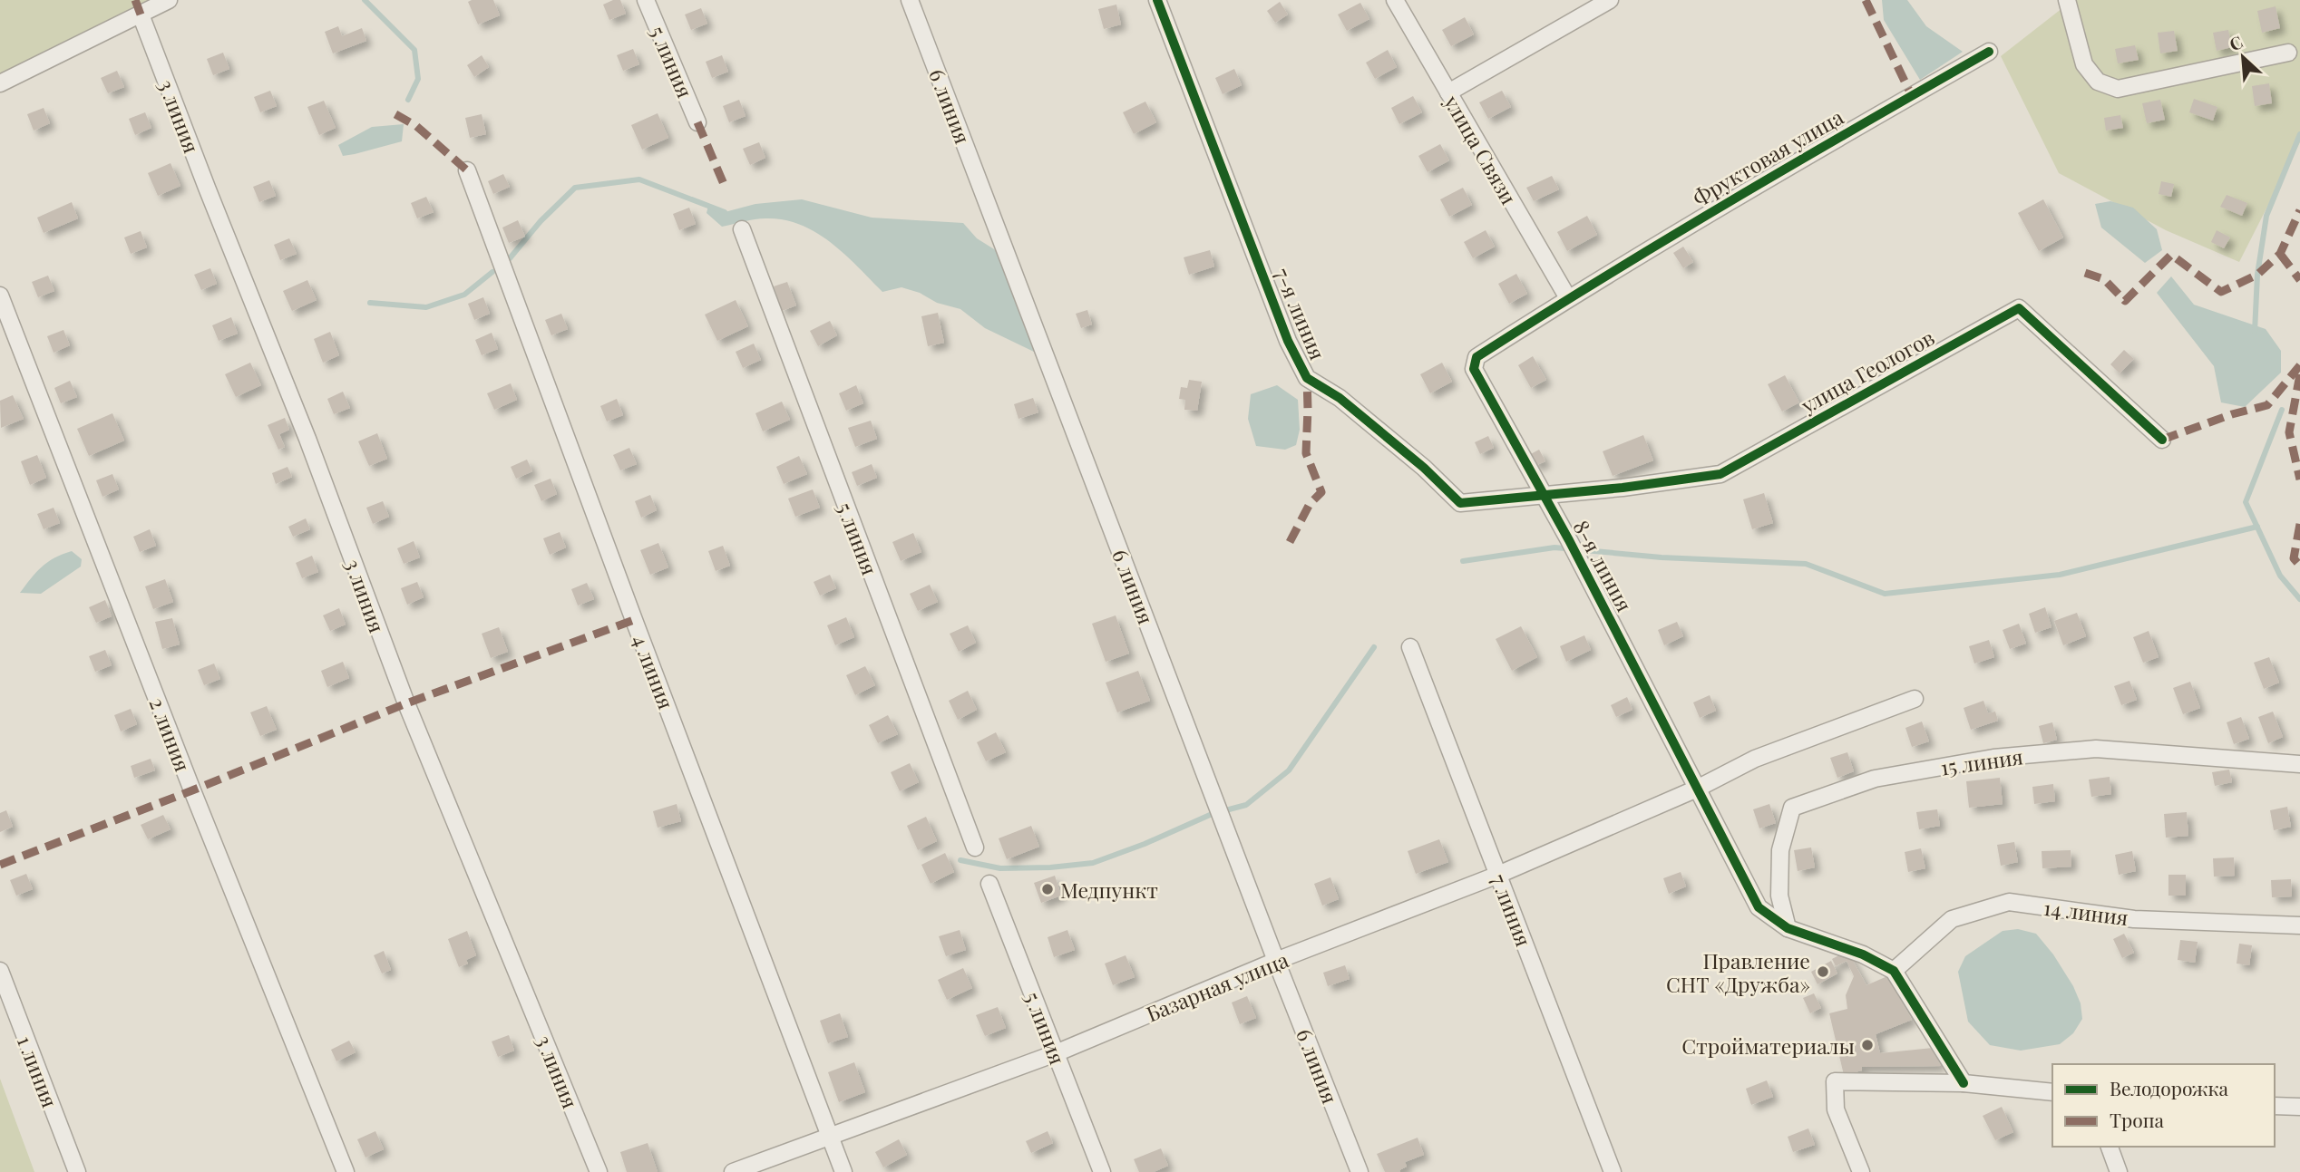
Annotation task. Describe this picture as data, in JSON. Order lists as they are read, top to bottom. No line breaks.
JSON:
{"streets":{"street":["5 линия","6 линия","3 линия","улица Связи","Фруктовая улица","7-я линия","улица Геологов","8-я линия","4 линия","2 линия","15 линия","7 линия","14 линия","Базарная улица","1 линия"]},"crossings":[["5 линия","Базарная улица"],["6 линия","Базарная улица"],["улица Связи","Фруктовая улица"],["улица Связи","8-я линия"],["Фруктовая улица","8-я линия"],["7-я линия","улица Геологов"],["7-я линия","8-я линия"],["улица Геологов","8-я линия"],["8-я линия","15 линия"],["8-я линия","14 линия"],["8-я линия","Базарная улица"],["4 линия","Базарная улица"],["7 линия","Базарная улица"]],"places":["Медпункт","Правление СНТ «Дружба»","Стройматериалы"],"legend":["Велодорожка","Тропа"],"north":"top left"}
